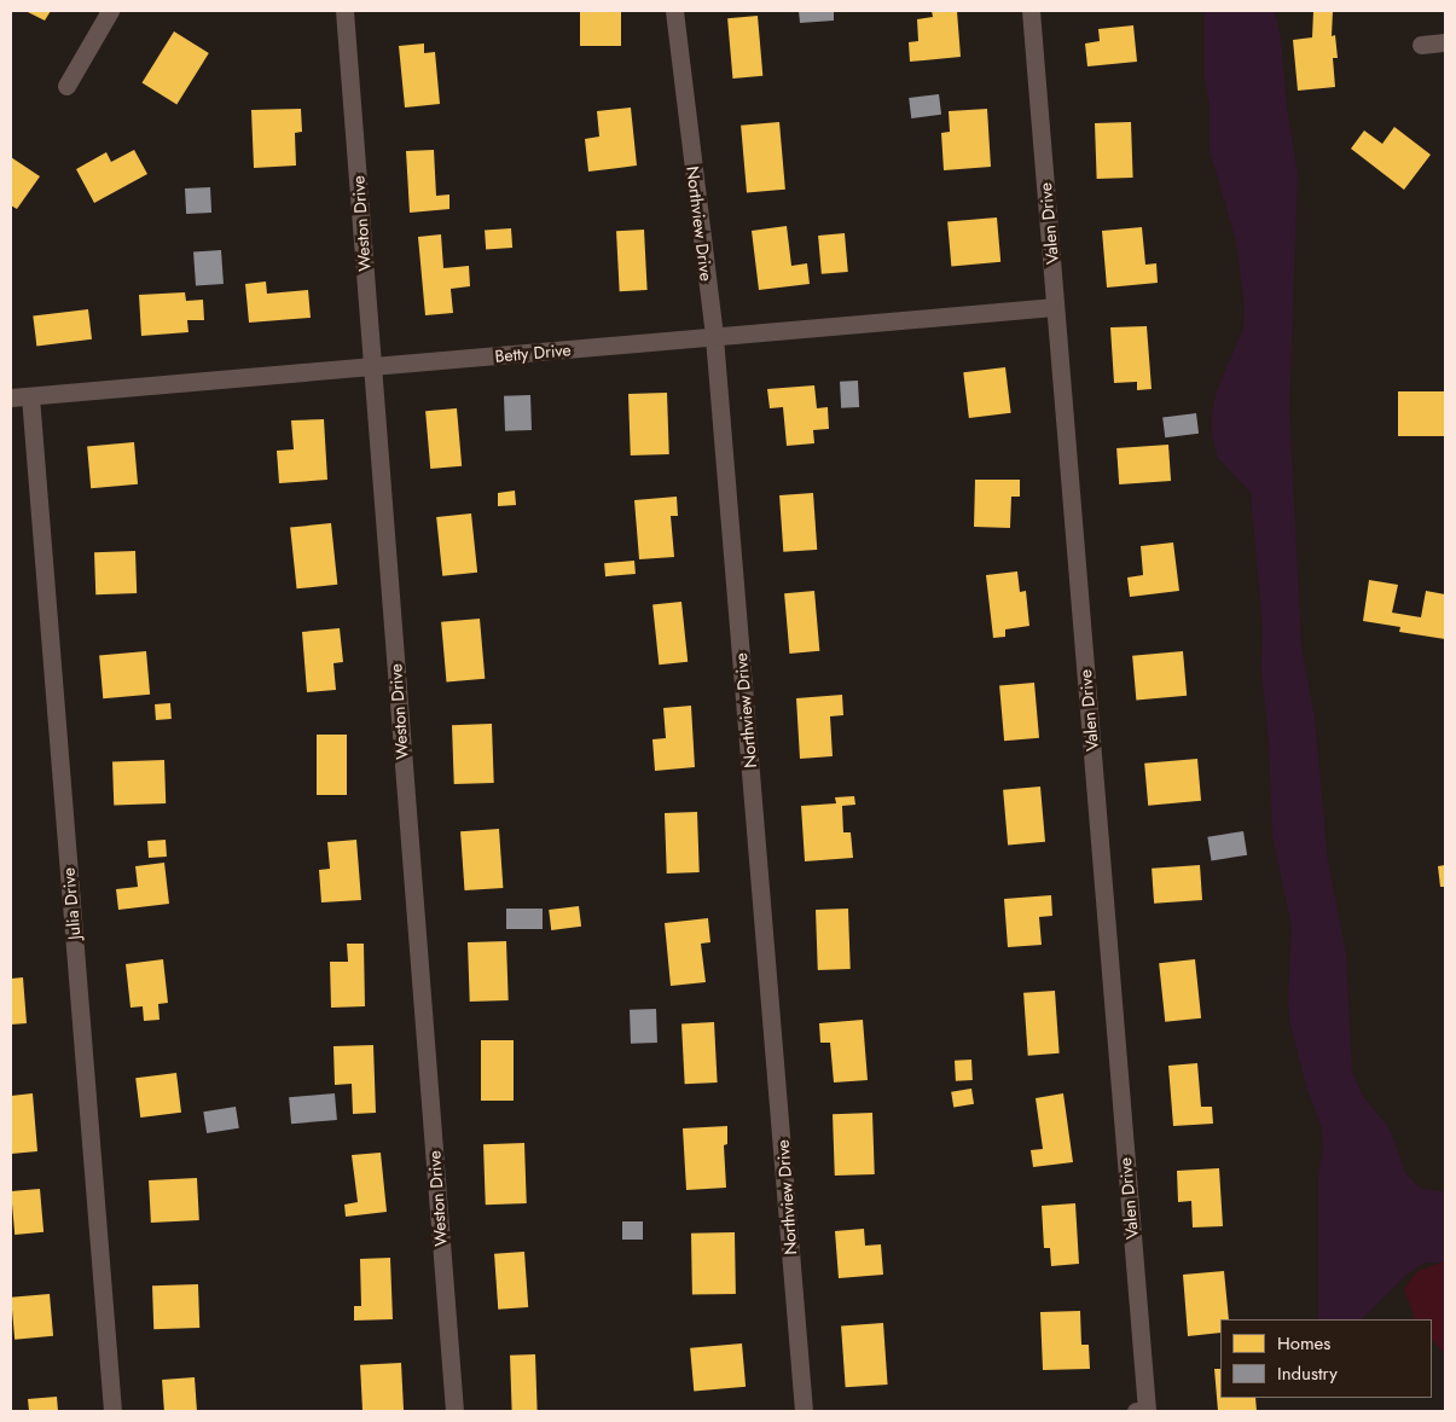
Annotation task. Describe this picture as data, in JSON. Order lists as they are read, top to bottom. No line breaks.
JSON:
{"streets":{"street":["Weston Drive","Northview Drive","Valen Drive","Betty Drive","Julia Drive"]},"crossings":[["Weston Drive","Betty Drive"],["Northview Drive","Betty Drive"],["Valen Drive","Betty Drive"],["Betty Drive","Julia Drive"]],"legend":["Homes","Industry"]}
